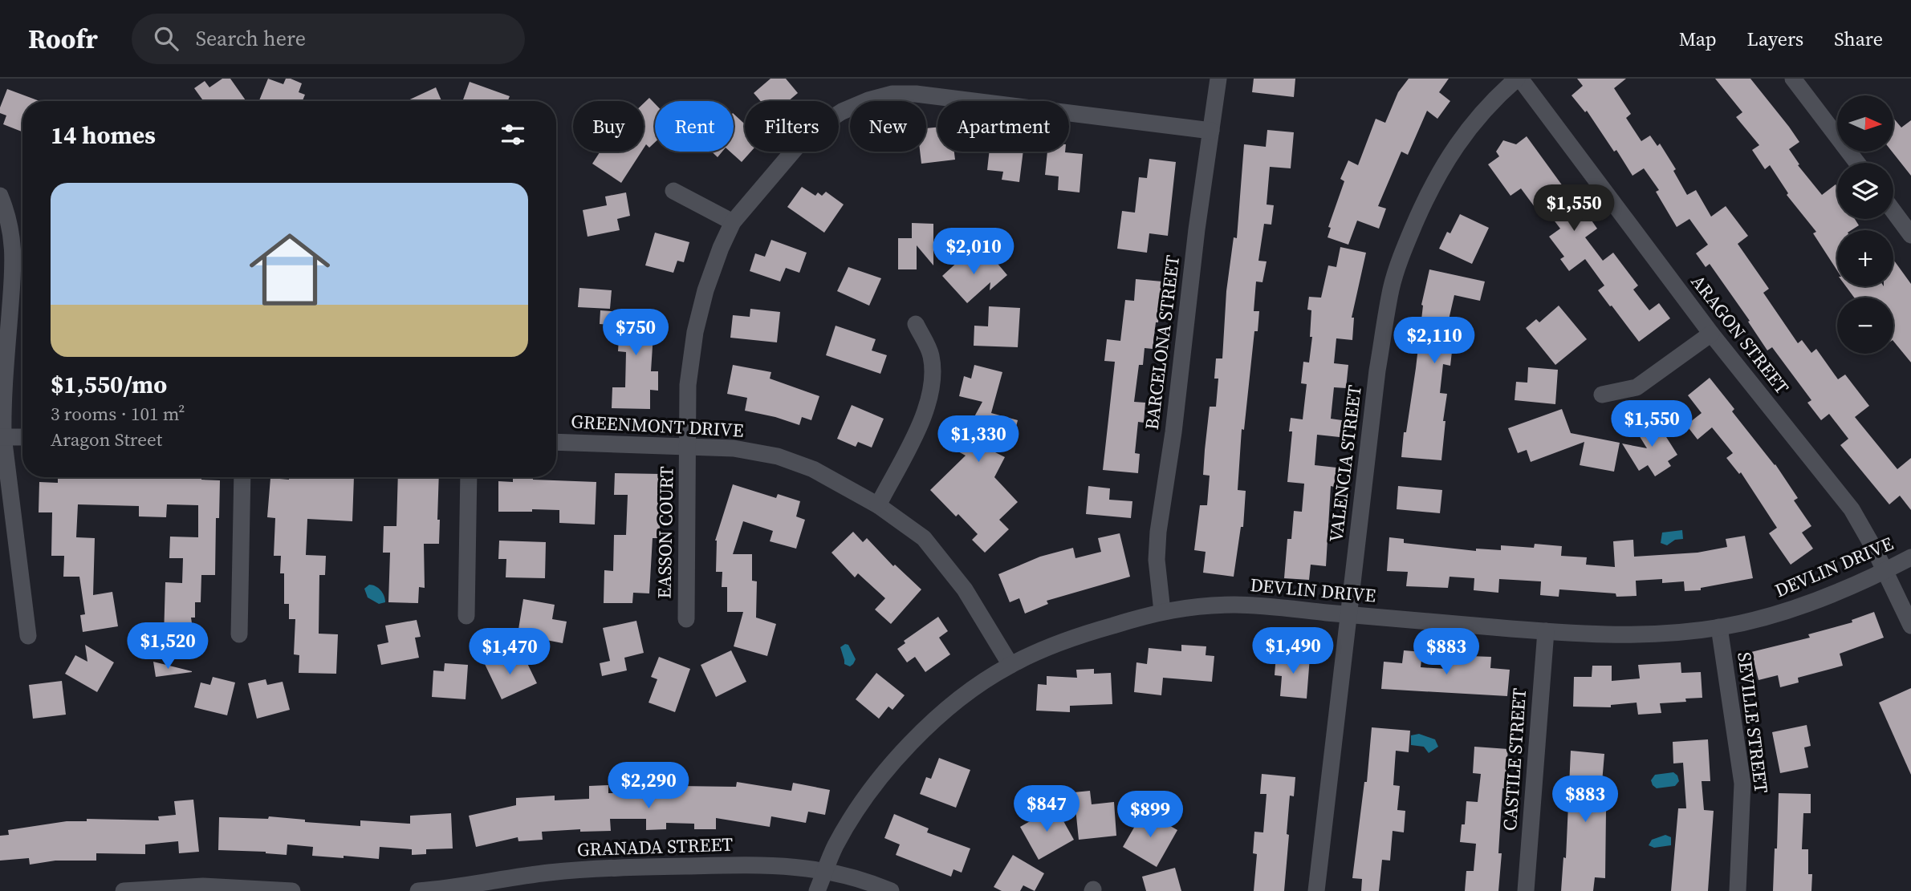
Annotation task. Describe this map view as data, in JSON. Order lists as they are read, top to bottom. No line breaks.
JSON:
{"streets":{"street":["ARAGON STREET","BARCELONA STREET","GREENMONT DRIVE","VALENCIA STREET","EASSON COURT","DEVLIN DRIVE","SEVILLE STREET","CASTILE STREET","GRANADA STREET"]},"crossings":[["ARAGON STREET","VALENCIA STREET"],["ARAGON STREET","DEVLIN DRIVE"],["BARCELONA STREET","EASSON COURT"],["BARCELONA STREET","DEVLIN DRIVE"],["GREENMONT DRIVE","EASSON COURT"],["GREENMONT DRIVE","DEVLIN DRIVE"],["VALENCIA STREET","DEVLIN DRIVE"],["DEVLIN DRIVE","SEVILLE STREET"],["DEVLIN DRIVE","CASTILE STREET"],["DEVLIN DRIVE","GRANADA STREET"]],"north":"right","page":{"header":"Roofr","search":"Search here","nav":["Map","Layers","Share"],"map_buttons":["+","−"],"chip":["Buy","Rent","Filters","New","Apartment"],"heading":"14 homes","list":[{"name":"$1,550/mo","note":"3 rooms · 101 m² · Aragon Street"}],"price":["$1,550","$2,010","$750","$2,110","$1,550","$1,330","$1,520","$1,490","$1,470","$883","$2,290","$883","$847","$899"]}}
